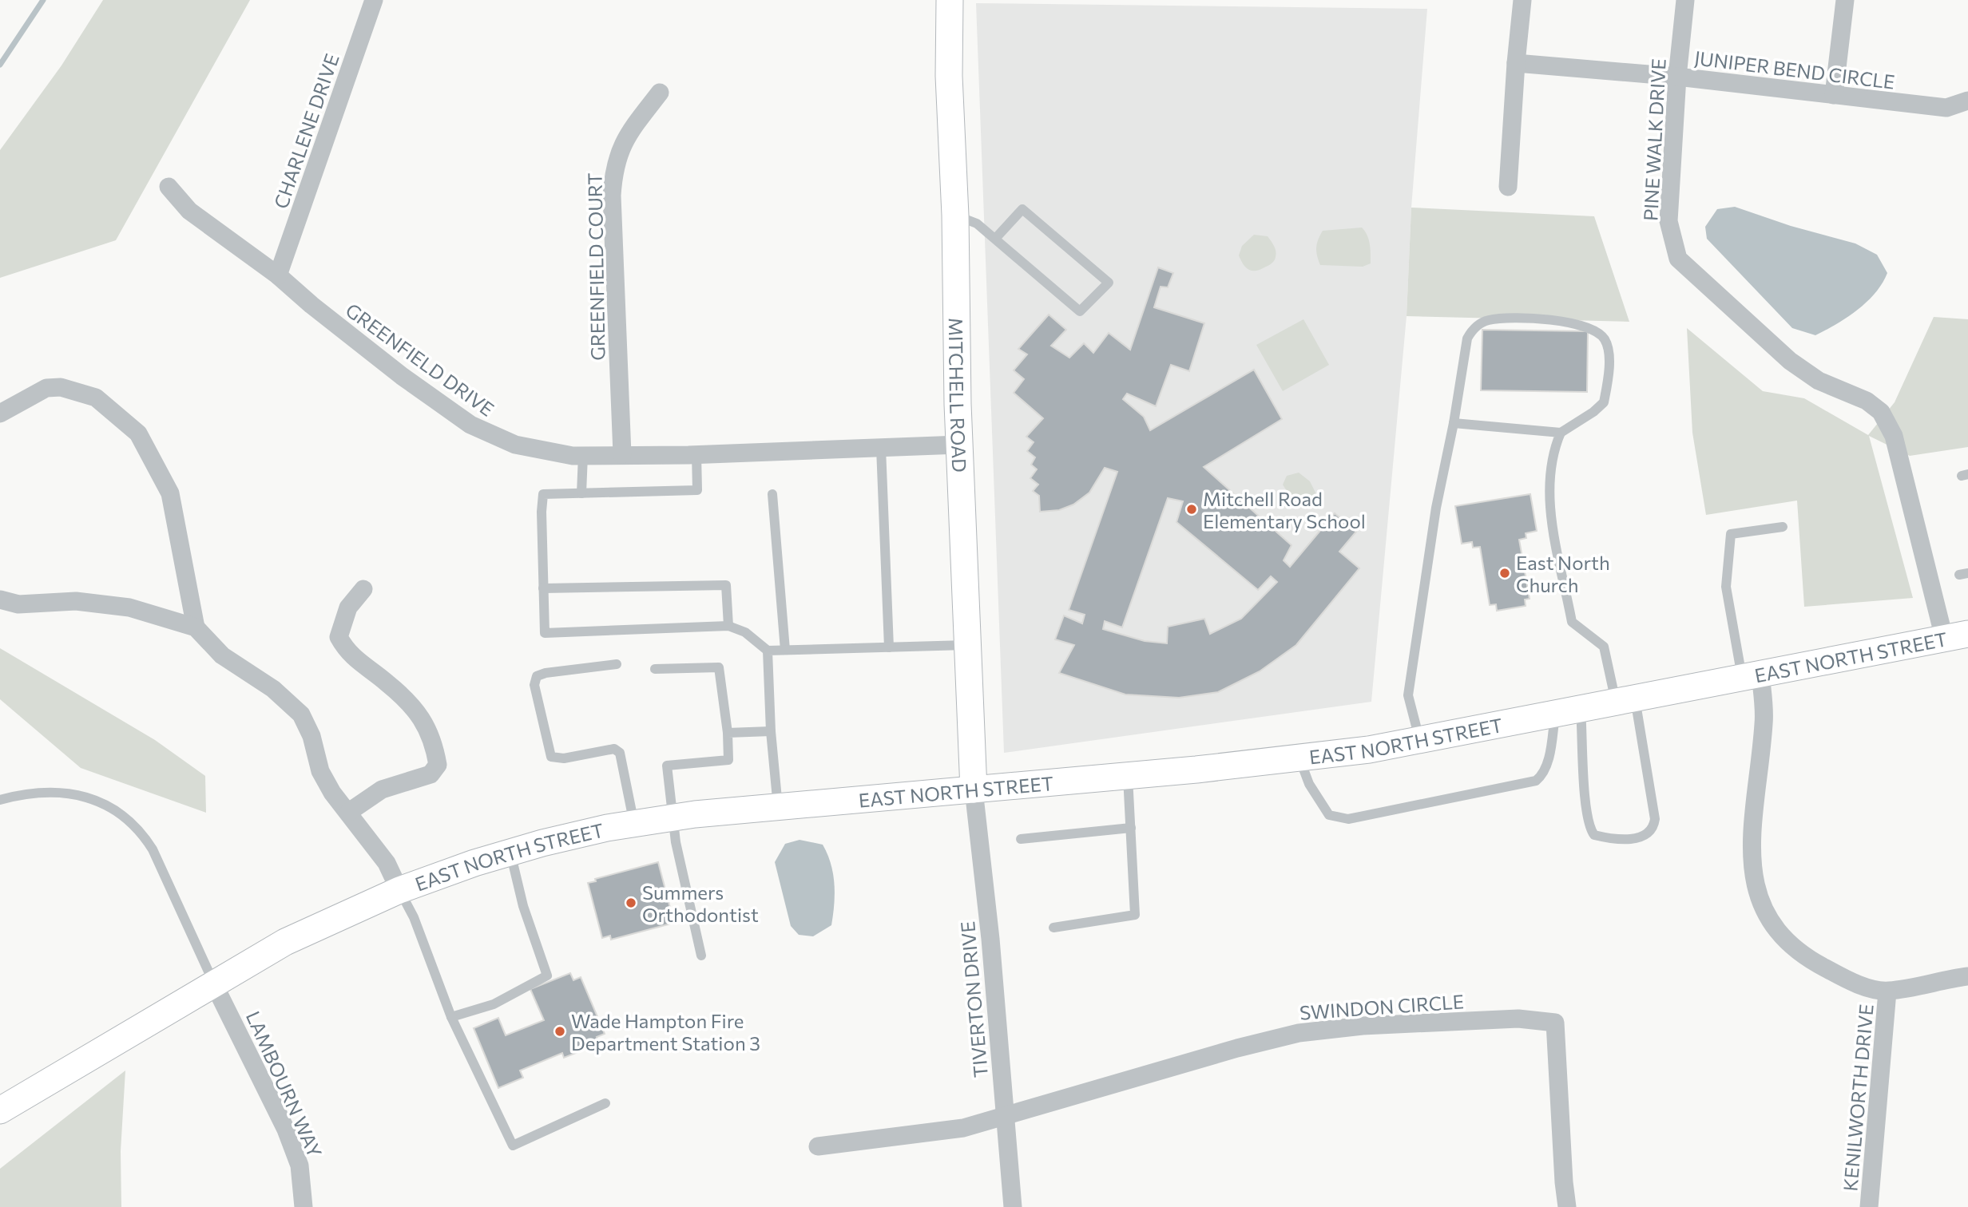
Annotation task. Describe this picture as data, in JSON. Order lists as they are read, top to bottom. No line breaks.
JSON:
{"streets":{"main road":["MITCHELL ROAD","EAST NORTH STREET"],"street":["JUNIPER BEND CIRCLE","CHARLENE DRIVE","PINE WALK DRIVE","GREENFIELD COURT","GREENFIELD DRIVE","TIVERTON DRIVE","SWINDON CIRCLE","LAMBOURN WAY","KENILWORTH DRIVE"]},"crossings":[["JUNIPER BEND CIRCLE","PINE WALK DRIVE"],["CHARLENE DRIVE","GREENFIELD DRIVE"],["PINE WALK DRIVE","EAST NORTH STREET"],["GREENFIELD COURT","GREENFIELD DRIVE"],["GREENFIELD DRIVE","MITCHELL ROAD"],["MITCHELL ROAD","EAST NORTH STREET"],["MITCHELL ROAD","TIVERTON DRIVE"],["EAST NORTH STREET","TIVERTON DRIVE"],["EAST NORTH STREET","LAMBOURN WAY"],["TIVERTON DRIVE","SWINDON CIRCLE"]],"places":["Mitchell Road Elementary School","East North Church","Summers Orthodontist","Wade Hampton Fire Department Station 3"]}
